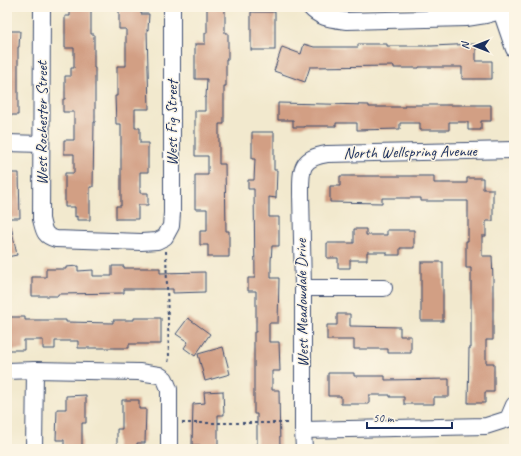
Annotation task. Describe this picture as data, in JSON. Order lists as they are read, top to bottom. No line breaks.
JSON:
{"streets":{"street":["West Rochester Street","West Fig Street","North Wellspring Avenue","West Meadowdale Drive"]},"crossings":[["West Rochester Street","West Fig Street"],["North Wellspring Avenue","West Meadowdale Drive"]],"scale_bar":"50 m","north":"left"}
